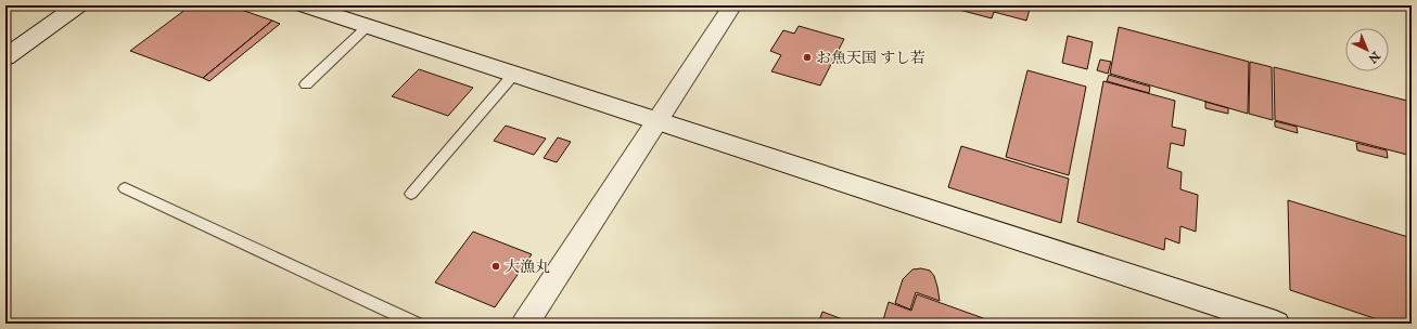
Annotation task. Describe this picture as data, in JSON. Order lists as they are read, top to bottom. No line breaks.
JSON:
{"places":["お魚天国 すし若","大漁丸"],"north":"bottom right"}
